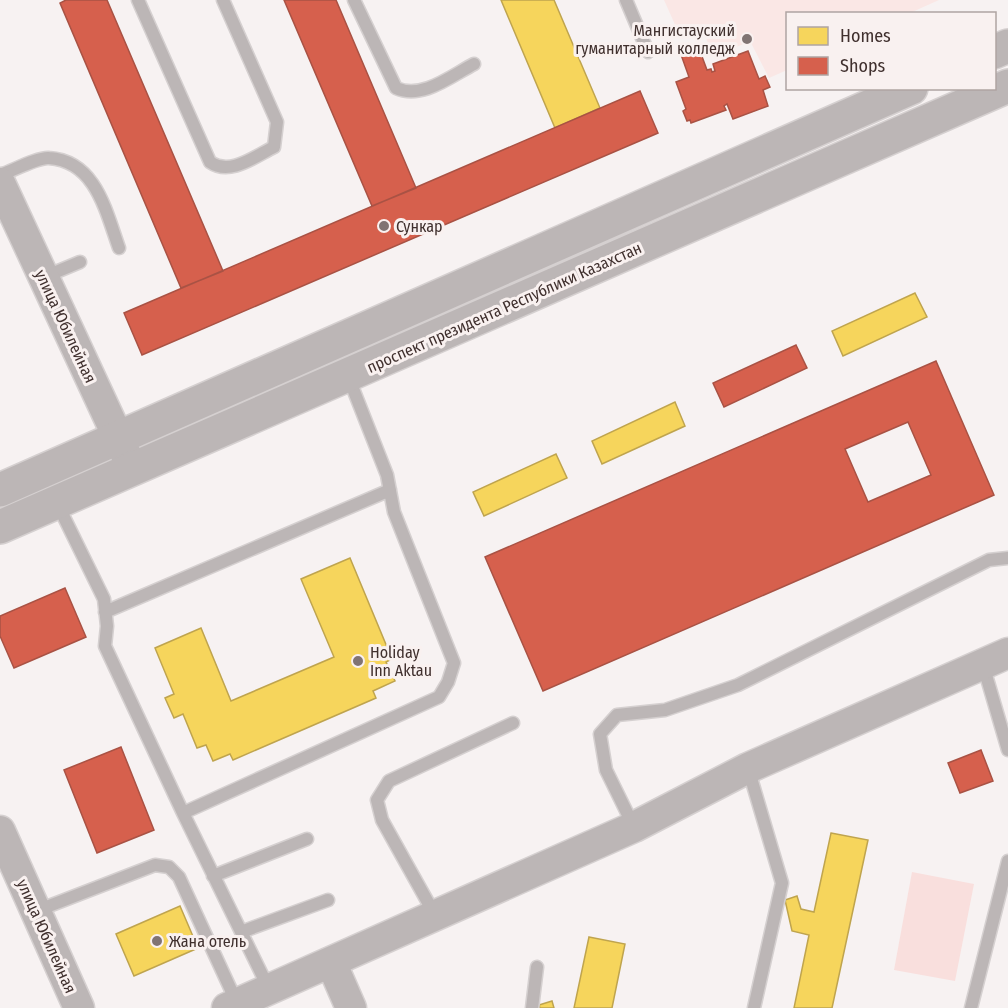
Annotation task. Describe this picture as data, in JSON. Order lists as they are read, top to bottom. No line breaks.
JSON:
{"streets":{"main road":["проспект президента Республики Казахстан"],"street":["улица Юбилейная"]},"crossings":[["проспект президента Республики Казахстан","улица Юбилейная"]],"places":["Мангистауский гуманитарный колледж","Сункар","Holiday Inn Aktau","Жана отель"],"legend":["Homes","Shops"]}
